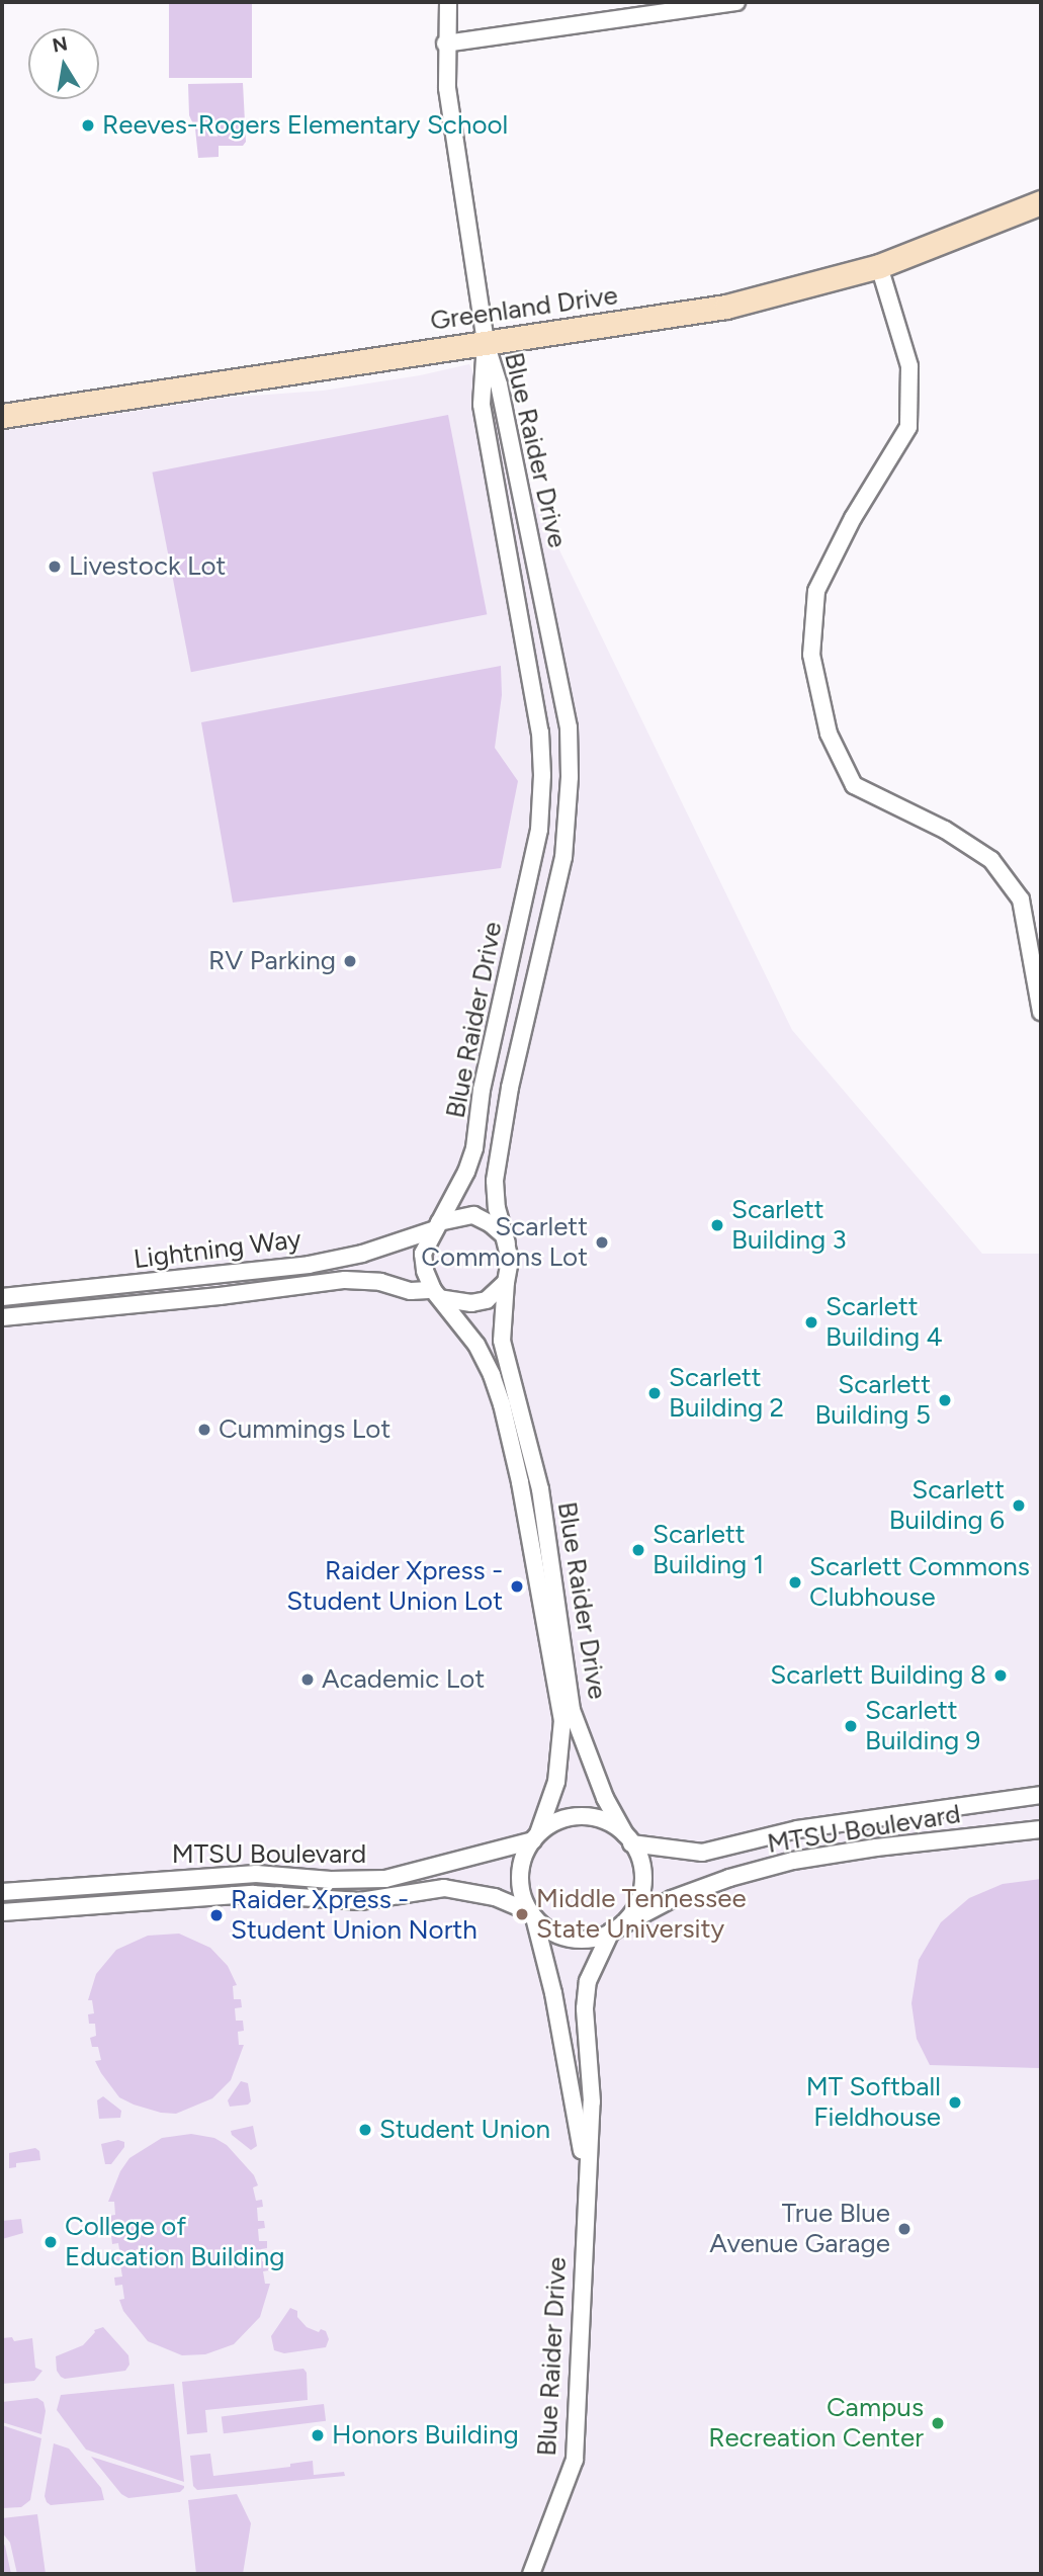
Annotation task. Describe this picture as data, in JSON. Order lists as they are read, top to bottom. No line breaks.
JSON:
{"streets":{"street":["Greenland Drive","Blue Raider Drive","Lightning Way","MTSU Boulevard"]},"crossings":[["Greenland Drive","Blue Raider Drive"],["Blue Raider Drive","Lightning Way"],["Blue Raider Drive","MTSU Boulevard"]],"places":["Reeves-Rogers Elementary School","Livestock Lot","RV Parking","Scarlett Building 3","Scarlett Commons Lot","Scarlett Building 4","Scarlett Building 2","Scarlett Building 5","Cummings Lot","Scarlett Building 6","Scarlett Building 1","Scarlett Commons Clubhouse","Raider Xpress - Student Union Lot","Scarlett Building 8","Academic Lot","Scarlett Building 9","Middle Tennessee State University","Raider Xpress - Student Union North","MT Softball Fieldhouse","Student Union","True Blue Avenue Garage","College of Education Building","Campus Recreation Center","Honors Building"],"north":"top"}
